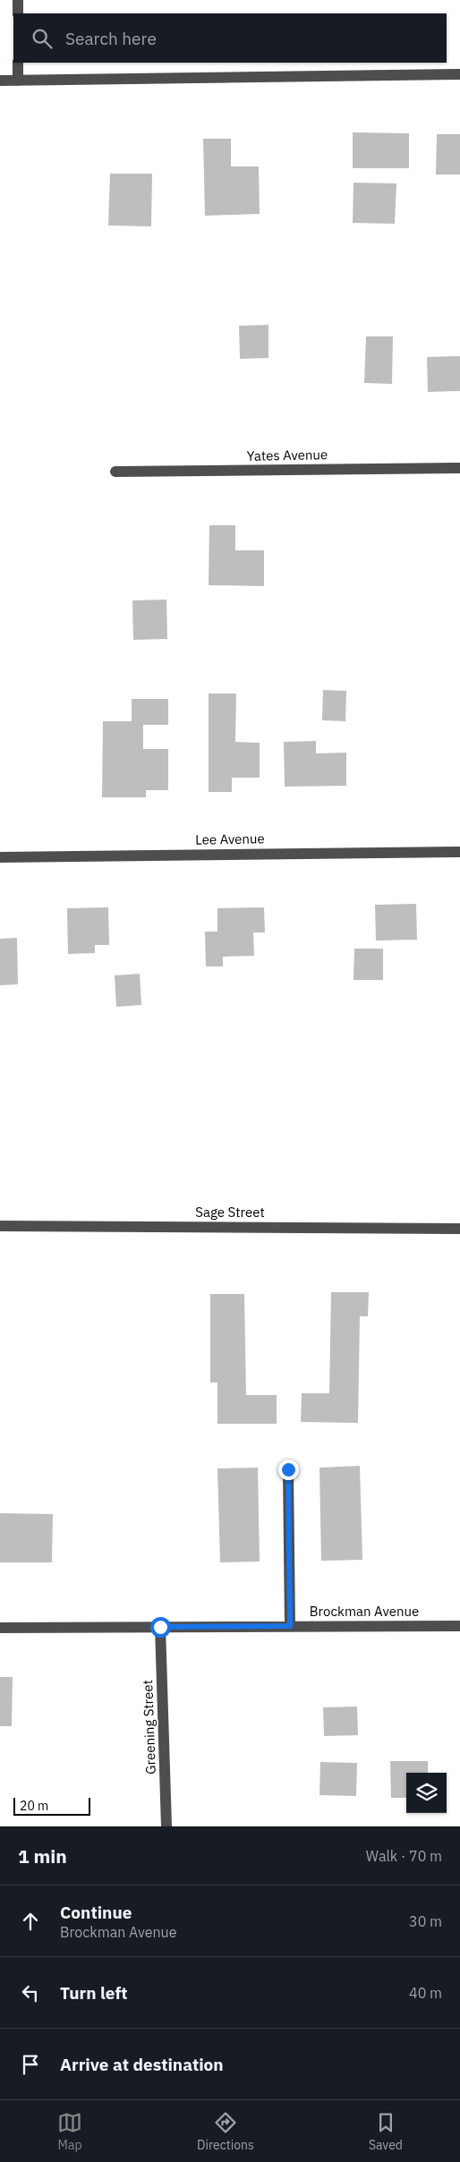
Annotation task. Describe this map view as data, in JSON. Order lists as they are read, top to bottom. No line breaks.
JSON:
{"streets":{"street":["Yates Avenue","Lee Avenue","Sage Street","Brockman Avenue","Greening Street"]},"crossings":[["Brockman Avenue","Greening Street"]],"scale_bar":"20 m","page":{"search":"Search here","scale":"20 m","heading":["1 min","Walk · 70 m"],"list":[["Continue","Brockman Avenue","30 m"],["Turn left","40 m"],"Arrive at destination"],"nav":["Map","Directions","Saved"]}}
